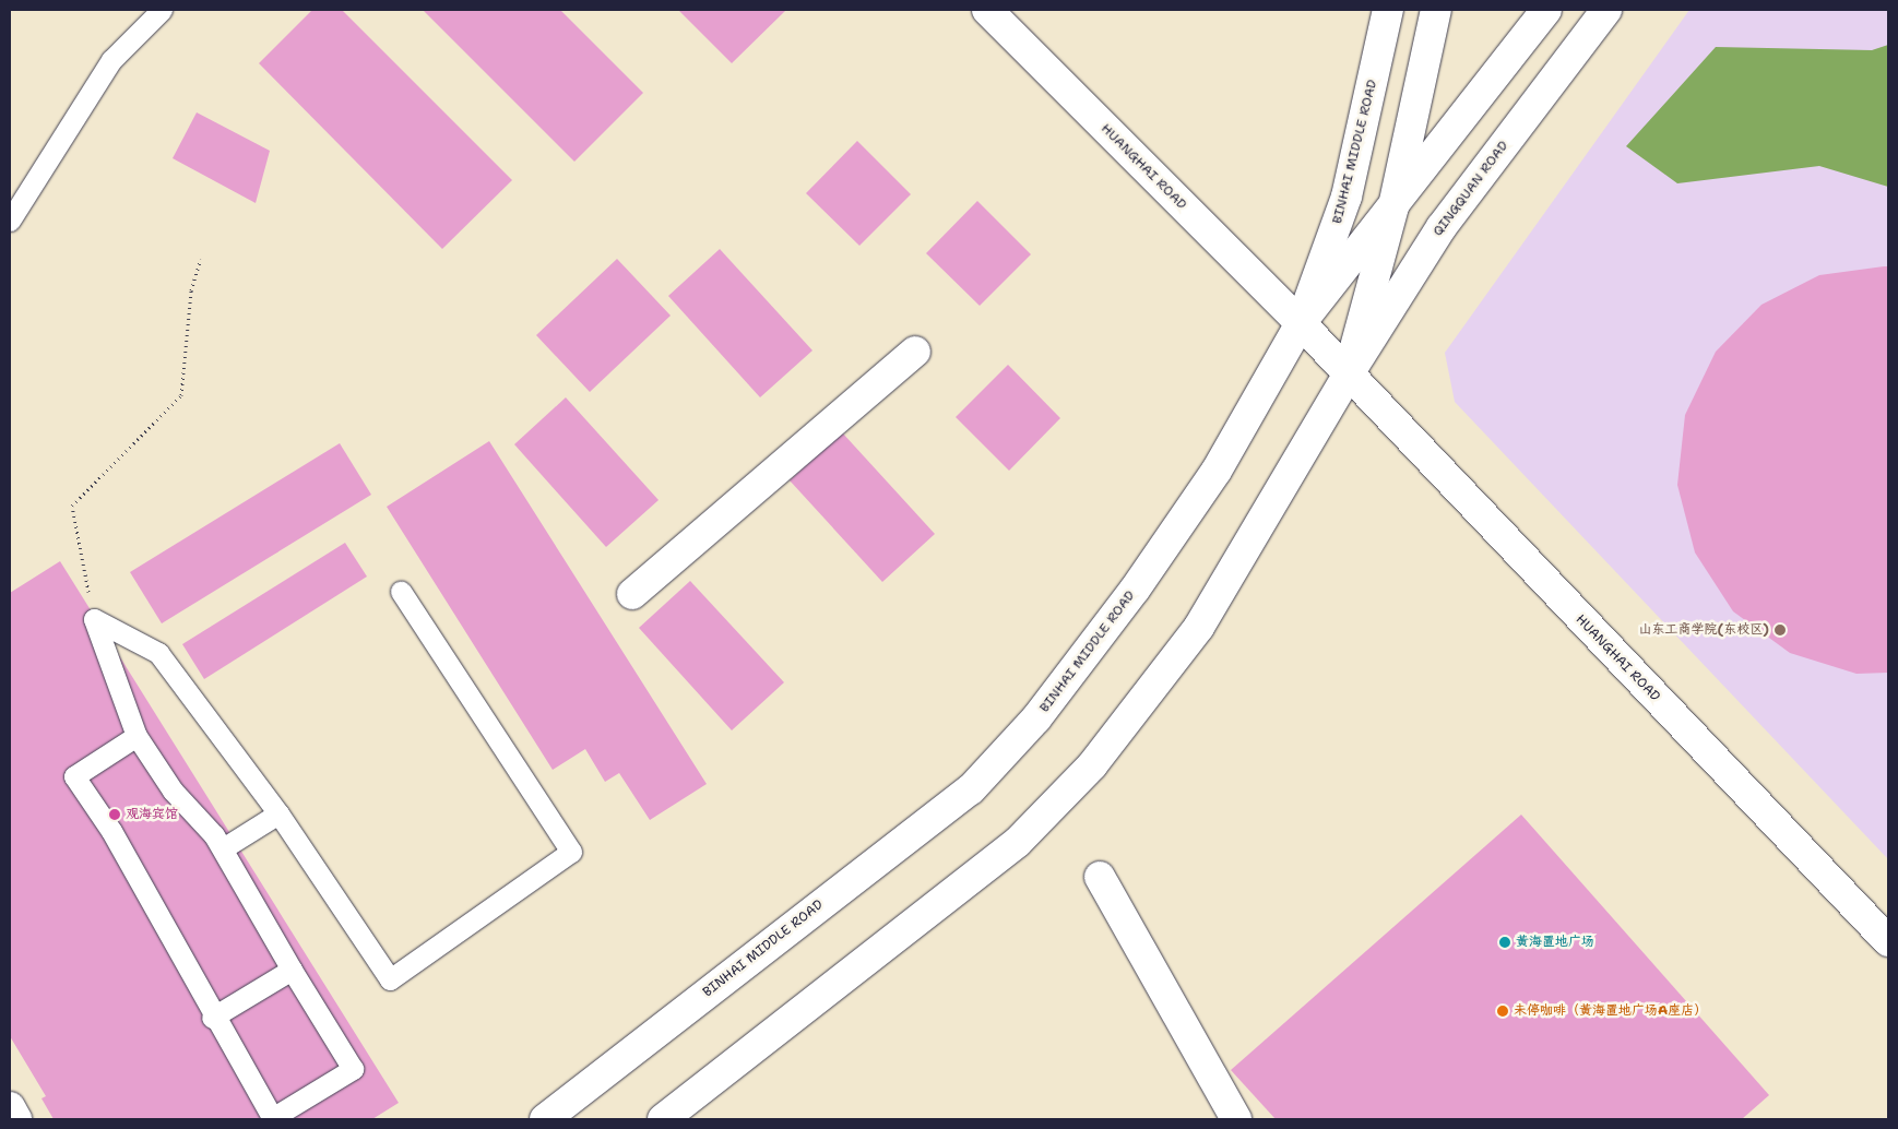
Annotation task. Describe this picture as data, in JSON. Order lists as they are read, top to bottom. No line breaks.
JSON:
{"streets":{"main road":["BINHAI MIDDLE ROAD","HUANGHAI ROAD","QINGQUAN ROAD"]},"crossings":[["BINHAI MIDDLE ROAD","HUANGHAI ROAD"],["HUANGHAI ROAD","QINGQUAN ROAD"]],"places":["山东工商学院(东校区)","观海宾馆","黄海置地广场","未停咖啡（黄海置地广场A座店）"]}
